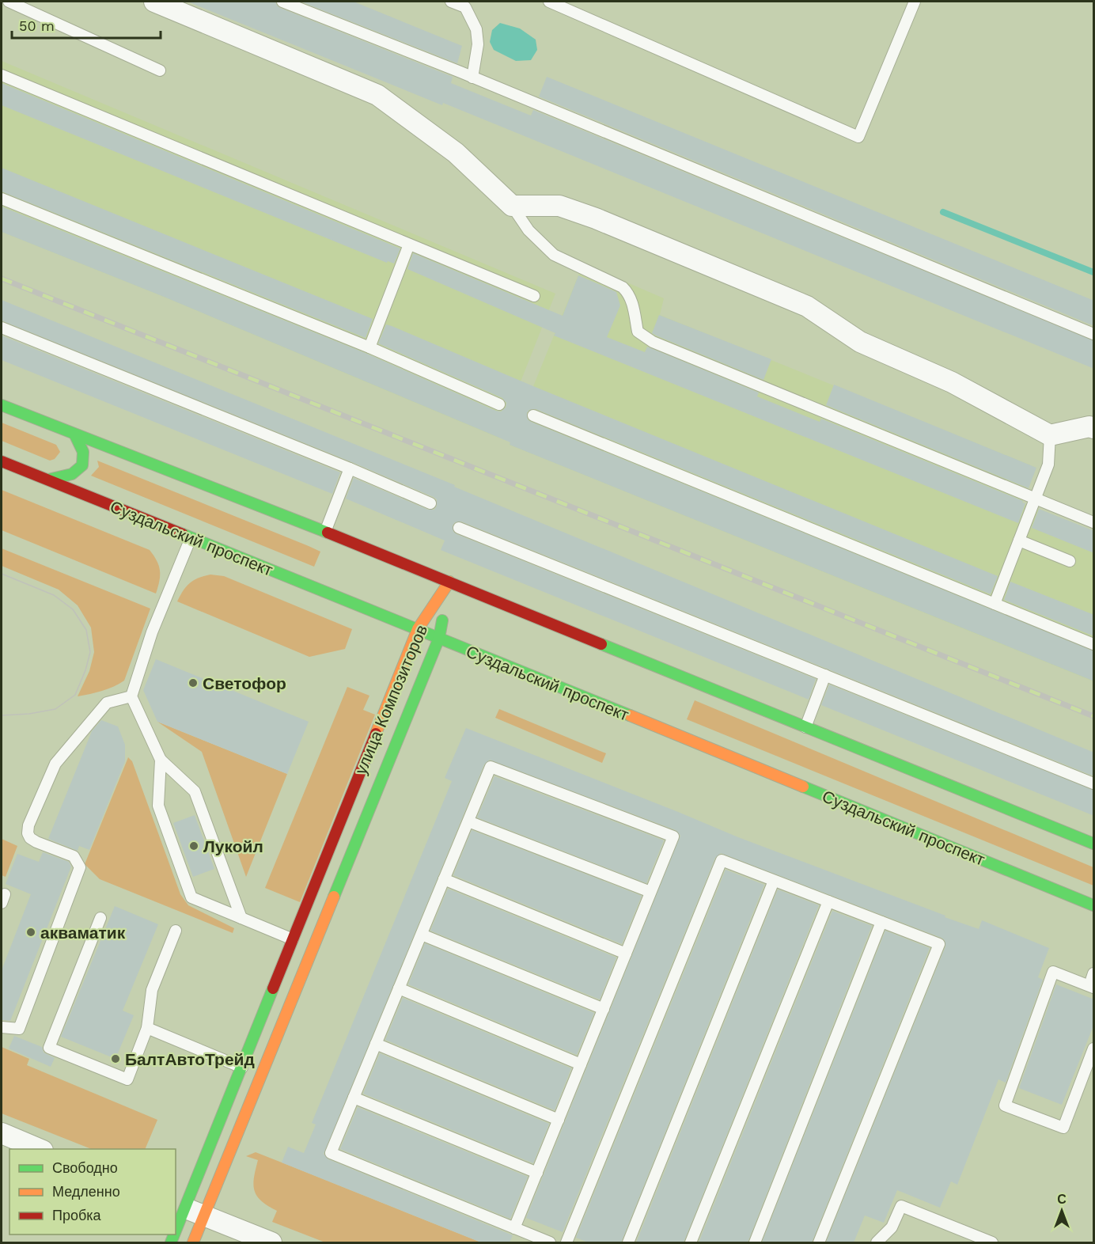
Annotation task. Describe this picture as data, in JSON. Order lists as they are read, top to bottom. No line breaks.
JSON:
{"streets":{"main road":["Суздальский проспект","улица Композиторов"]},"crossings":[["Суздальский проспект","улица Композиторов"]],"places":["Светофор","Лукойл","акваматик","БалтАвтоТрейд"],"legend":["Свободно","Медленно","Пробка"],"scale_bar":"50 m","north":"top"}
